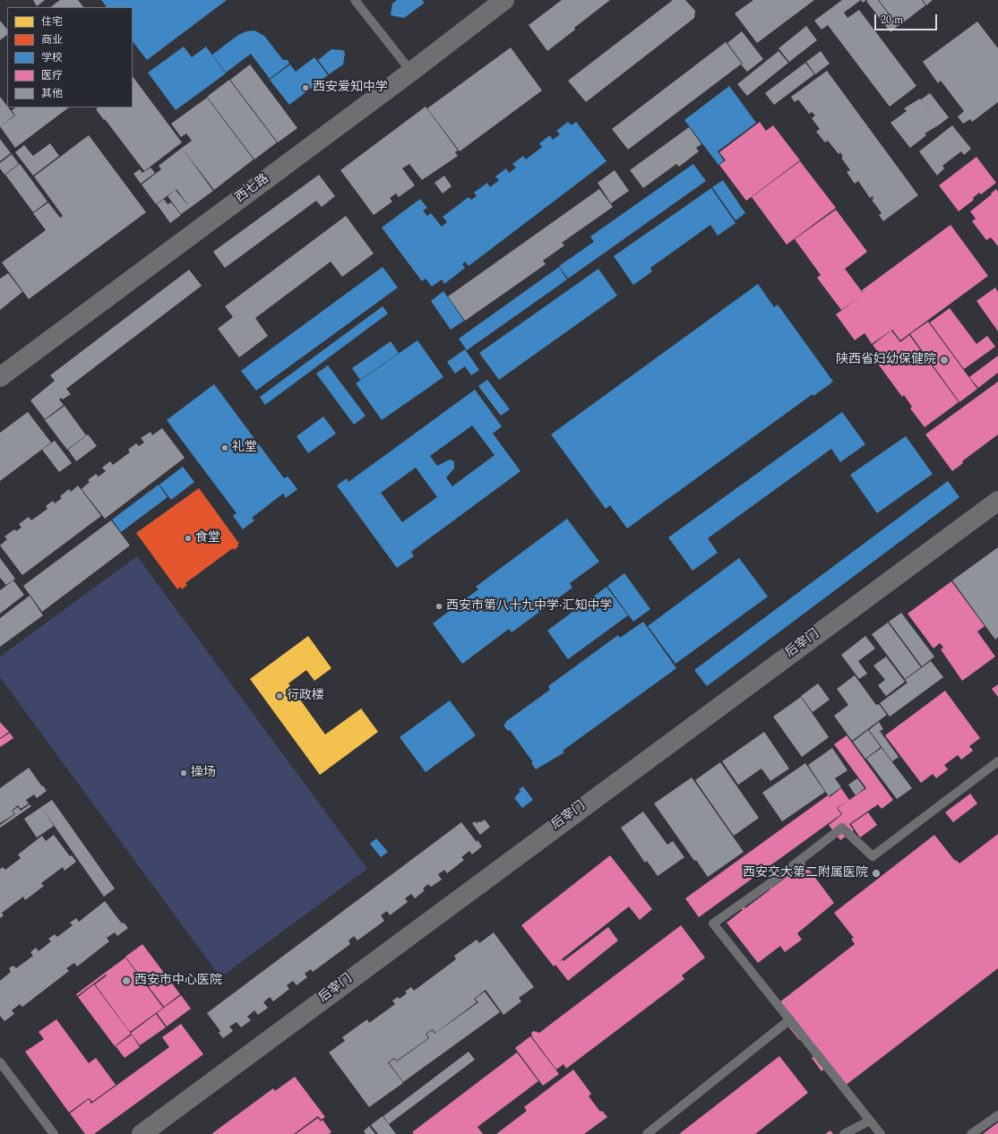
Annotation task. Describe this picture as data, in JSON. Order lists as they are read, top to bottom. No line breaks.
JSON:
{"streets":{"street":["西七路","后宰门"]},"places":["西安爱知中学","陕西省妇幼保健院","礼堂","食堂","西安市第八十九中学·汇知中学","行政楼","操场","西安交大第二附属医院","西安市中心医院"],"legend":["住宅","商业","学校","医疗","其他"],"scale_bar":"20 m"}
